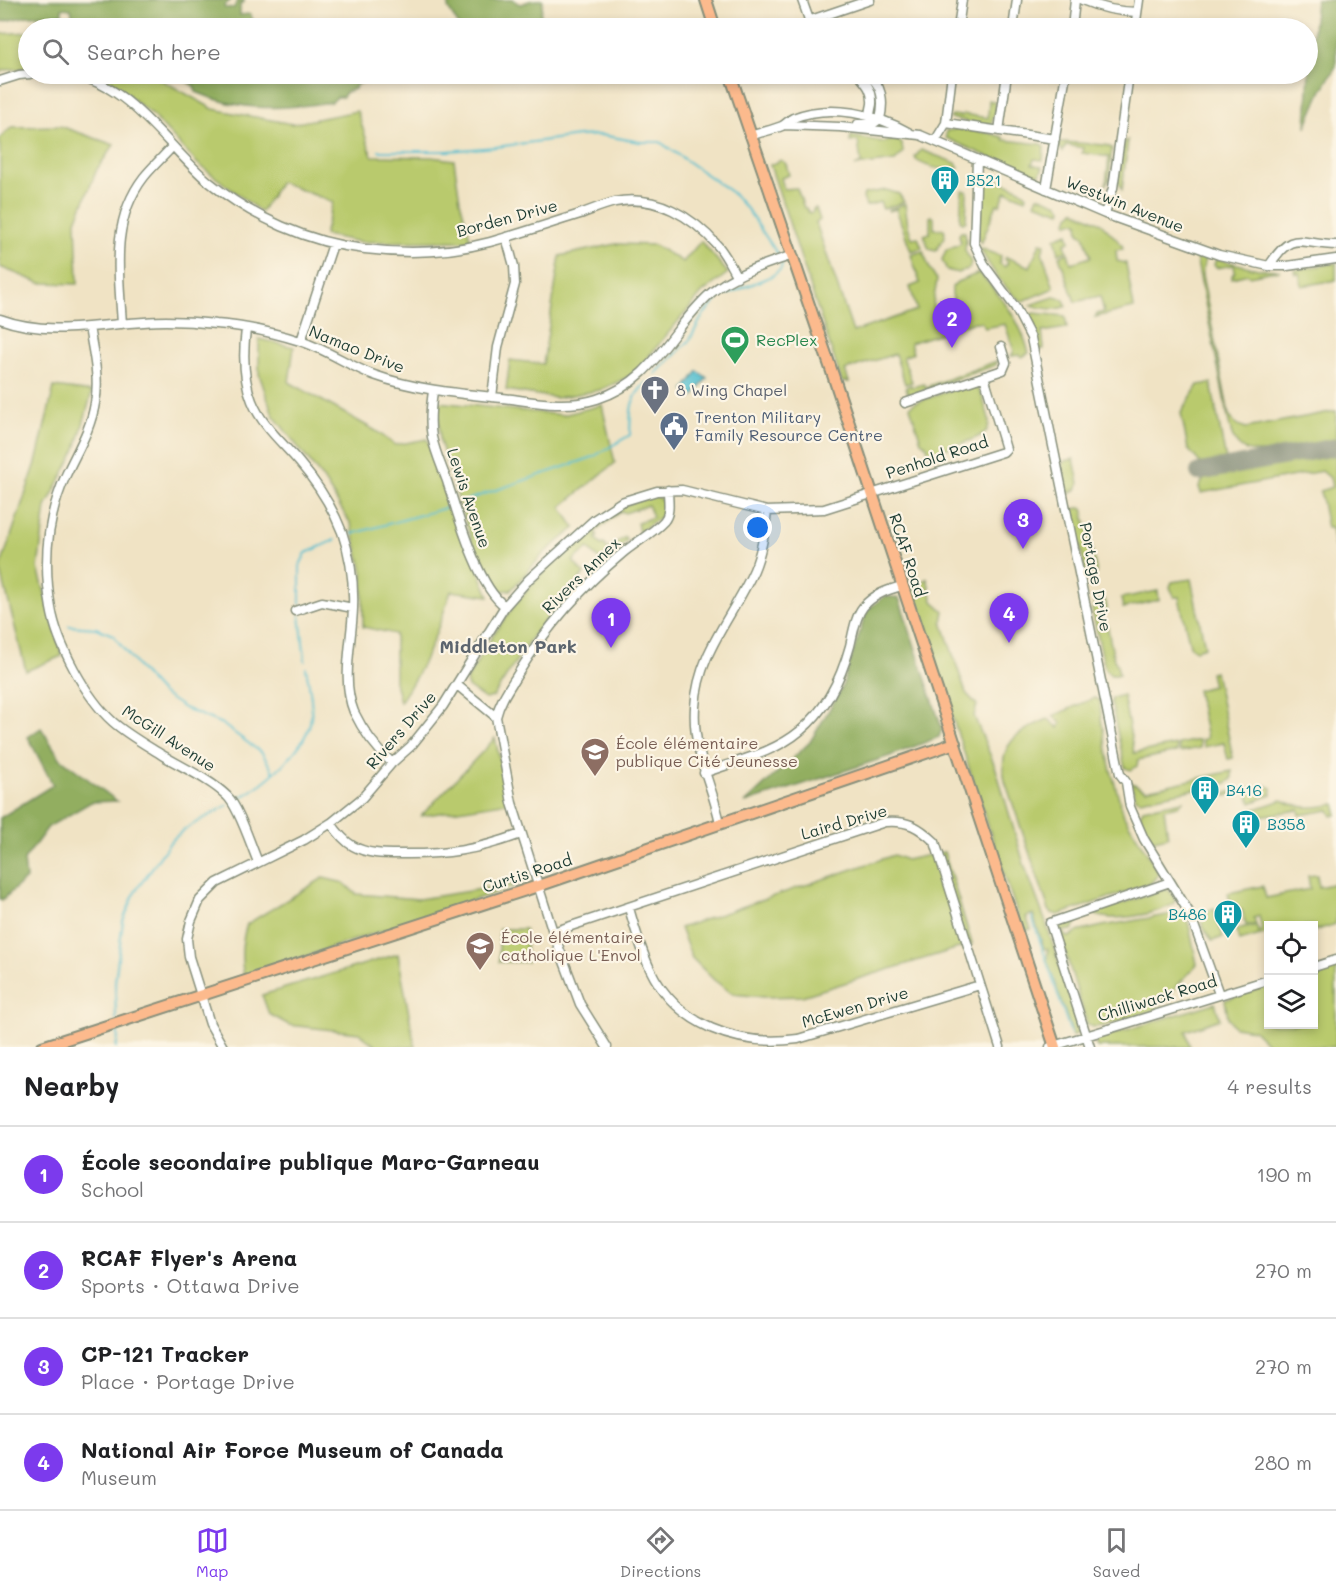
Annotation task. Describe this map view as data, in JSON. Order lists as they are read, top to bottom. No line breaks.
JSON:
{"streets":{"main road":["RCAF Road","Curtis Road"],"street":["Westwin Avenue","Borden Drive","Namao Drive","Penhold Road","Lewis Avenue","Rivers Annex","Portage Drive","Rivers Drive","McGill Avenue","Laird Drive","Chilliwack Road","McEwen Drive"]},"crossings":[["Westwin Avenue","RCAF Road"],["Westwin Avenue","Portage Drive"],["Borden Drive","Namao Drive"],["Namao Drive","Lewis Avenue"],["Namao Drive","RCAF Road"],["Namao Drive","McGill Avenue"],["Penhold Road","RCAF Road"],["Penhold Road","Rivers Drive"],["Lewis Avenue","Rivers Drive"],["RCAF Road","Rivers Drive"],["RCAF Road","Curtis Road"],["RCAF Road","Chilliwack Road"],["Rivers Annex","Rivers Drive"],["Portage Drive","Chilliwack Road"],["Rivers Drive","McGill Avenue"],["Rivers Drive","Curtis Road"],["Laird Drive","McEwen Drive"]],"districts":["Middleton Park"],"places":{"building":["B521","B416","B358","B486"],"sports":["RecPlex"],"church":["8 Wing Chapel"],"public building":["Trenton Military Family Resource Centre"],"school or university":["École élémentaire publique Cité Jeunesse","École élémentaire catholique L'Envol"]},"page":{"search":"Search here","pins":["2","3","4","1"],"heading":["Nearby","4 results"],"list":[{"mark":"1","name":"École secondaire publique Marc-Garneau","note":"School","value":"190 m"},{"mark":"2","name":"RCAF Flyer's Arena","note":"Sports · Ottawa Drive","value":"270 m"},{"mark":"3","name":"CP-121 Tracker","note":"Place · Portage Drive","value":"270 m"},{"mark":"4","name":"National Air Force Museum of Canada","note":"Museum","value":"280 m"}],"nav":["Map","Directions","Saved"]}}
